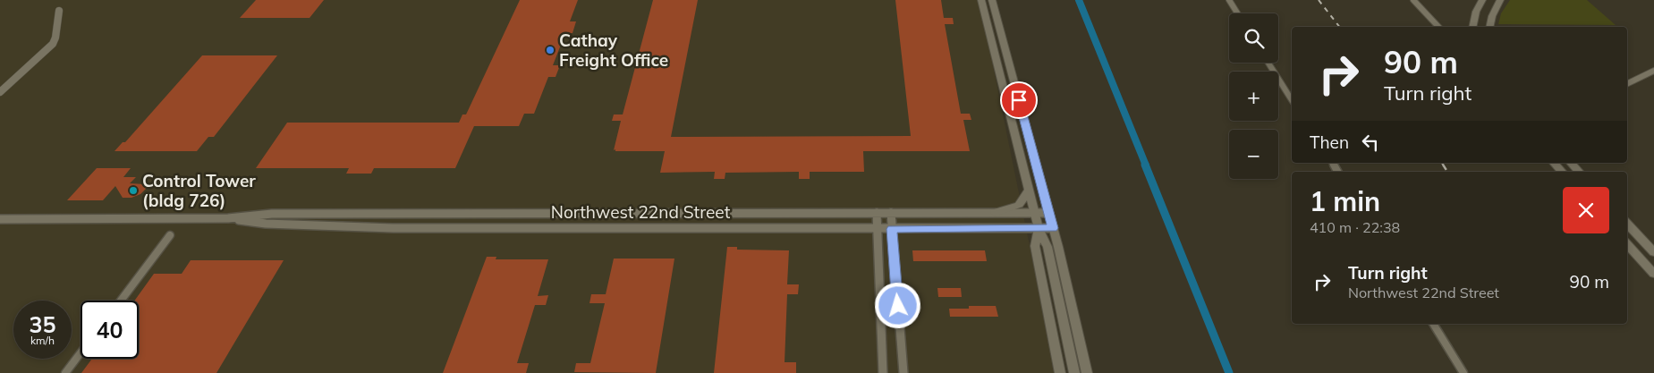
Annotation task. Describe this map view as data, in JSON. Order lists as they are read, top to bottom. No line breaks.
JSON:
{"streets":{"street":["Northwest 22nd Street"]},"places":["Cathay Freight Office","Control Tower (bldg 726)"],"page":{"map_buttons":["+","−"],"turn":["90 m","Turn right"],"then":"Then","heading":["1 min","410 m · 22:38"],"list":[{"name":"Turn right","note":"Northwest 22nd Street","value":"90 m"}],"speed":"35 km/h","limit":"40"}}
